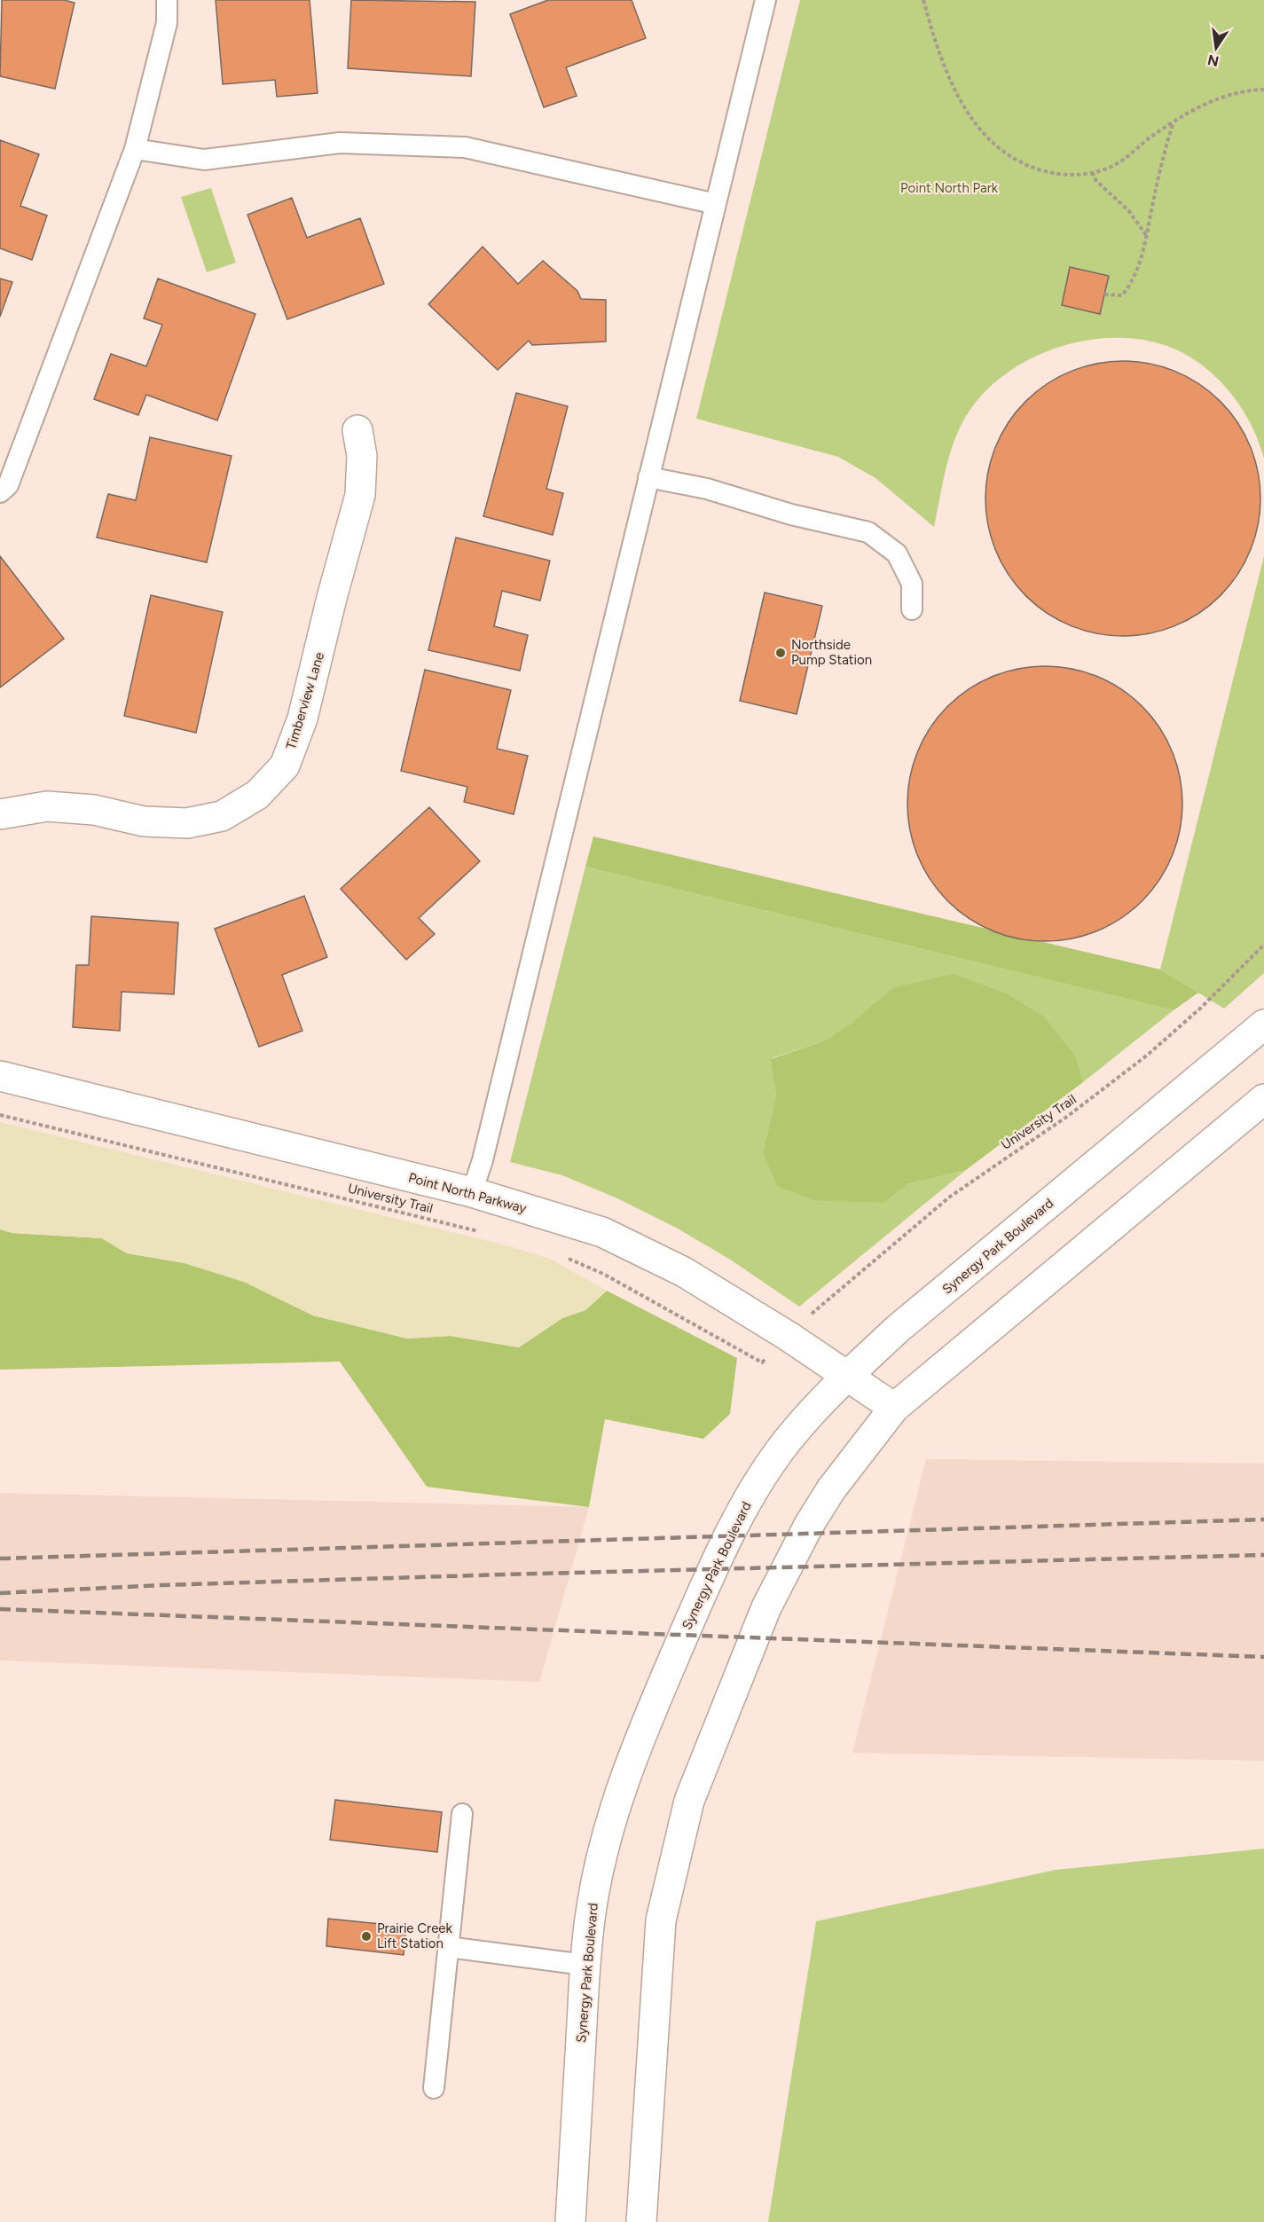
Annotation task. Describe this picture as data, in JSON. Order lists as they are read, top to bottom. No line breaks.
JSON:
{"streets":{"street":["Timberview Lane","Point North Parkway","Synergy Park Boulevard"],"path":["University Trail"]},"crossings":[["Point North Parkway","Synergy Park Boulevard"]],"parks":["Point North Park"],"places":["Northside Pump Station","Prairie Creek Lift Station"],"north":"bottom"}
